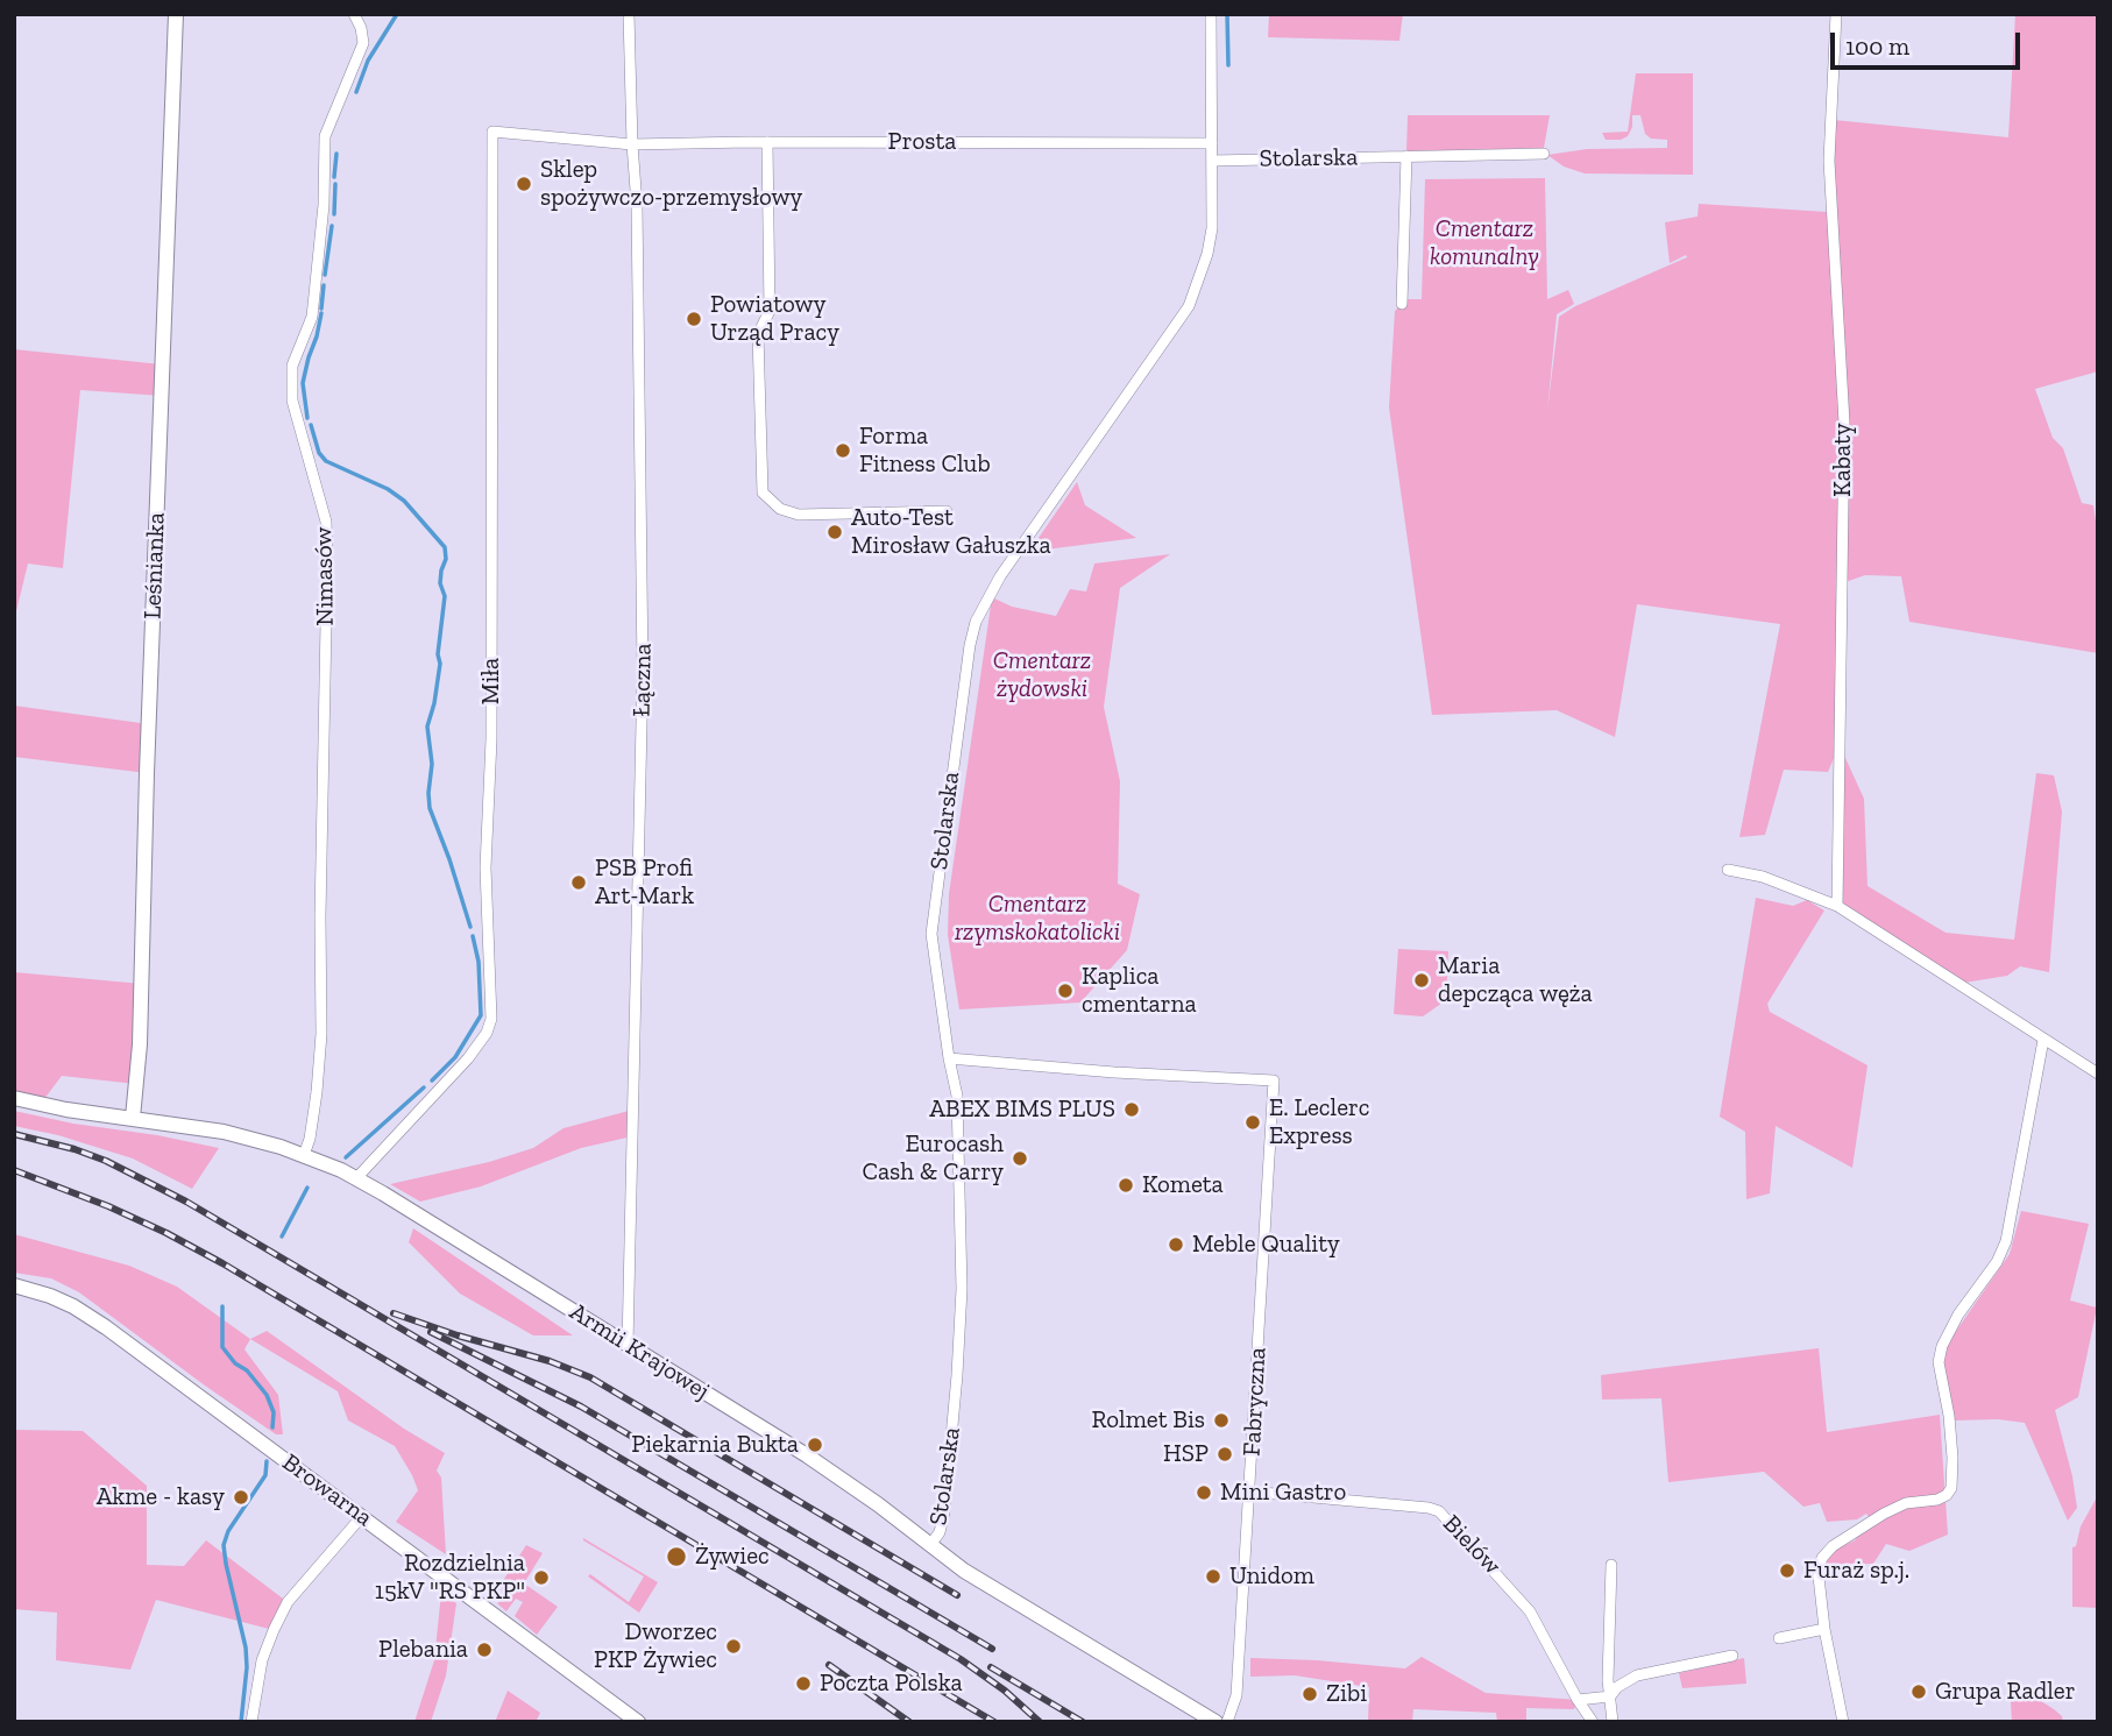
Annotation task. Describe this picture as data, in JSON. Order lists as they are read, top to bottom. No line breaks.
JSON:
{"streets":{"street":["Prosta","Stolarska","Kabaty","Leśnianka","Nimasów","Łączna","Miła","Armii Krajowej","Fabryczna","Browarna","Bielów"]},"crossings":[["Prosta","Stolarska"],["Prosta","Łączna"],["Prosta","Miła"],["Stolarska","Armii Krajowej"],["Stolarska","Fabryczna"],["Leśnianka","Armii Krajowej"],["Nimasów","Armii Krajowej"],["Łączna","Armii Krajowej"],["Miła","Armii Krajowej"],["Fabryczna","Bielów"]],"parks":["Cmentarz komunalny","Cmentarz żydowski","Cmentarz rzymskokatolicki"],"places":["Sklep spożywczo-przemysłowy","Powiatowy Urząd Pracy","Forma Fitness Club","Auto-Test Mirosław Gałuszka","PSB Profi Art-Mark","Maria depcząca węża","Kaplica cmentarna","ABEX BIMS PLUS","E. Leclerc Express","Eurocash Cash & Carry","Kometa","Meble Quality","Rolmet Bis","Piekarnia Bukta","HSP","Mini Gastro","Akme - kasy","Żywiec","Furaż sp.j.","Unidom","Rozdzielnia 15kV \"RS PKP\"","Dworzec PKP Żywiec","Plebania","Poczta Polska","Grupa Radler","Zibi"],"scale_bar":"100 m"}
